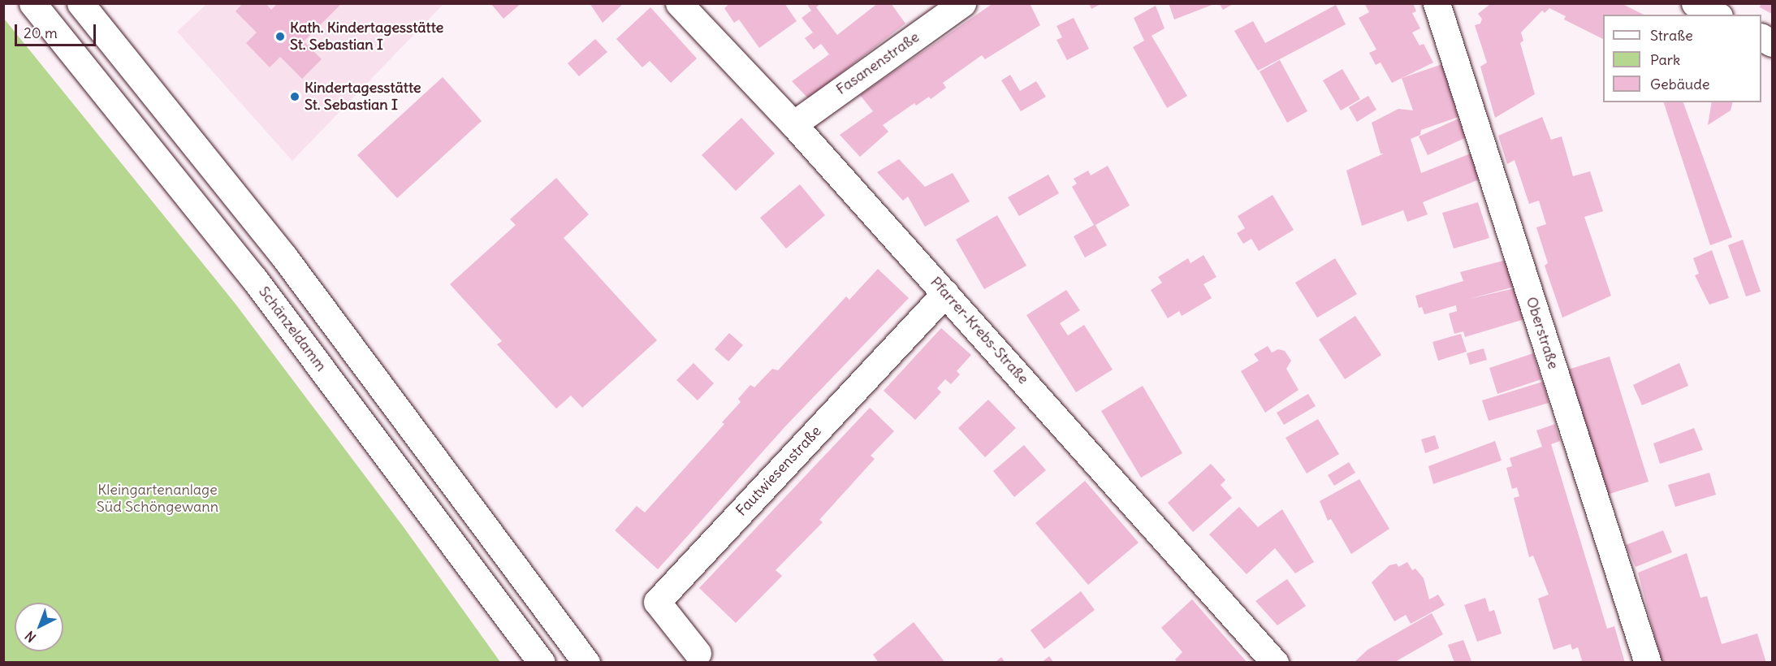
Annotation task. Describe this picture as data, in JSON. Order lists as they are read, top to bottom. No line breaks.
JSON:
{"streets":{"street":["Fasanenstraße","Schänzeldamm","Pfarrer-Krebs-Straße","Oberstraße","Fautwiesenstraße"]},"crossings":[["Fasanenstraße","Pfarrer-Krebs-Straße"],["Pfarrer-Krebs-Straße","Fautwiesenstraße"]],"parks":["Kleingartenanlage Süd Schöngewann"],"places":["Kath. Kindertagesstätte St. Sebastian I","Kindertagesstätte St. Sebastian I"],"legend":["Straße","Park","Gebäude"],"scale_bar":"20 m","north":"bottom left"}
